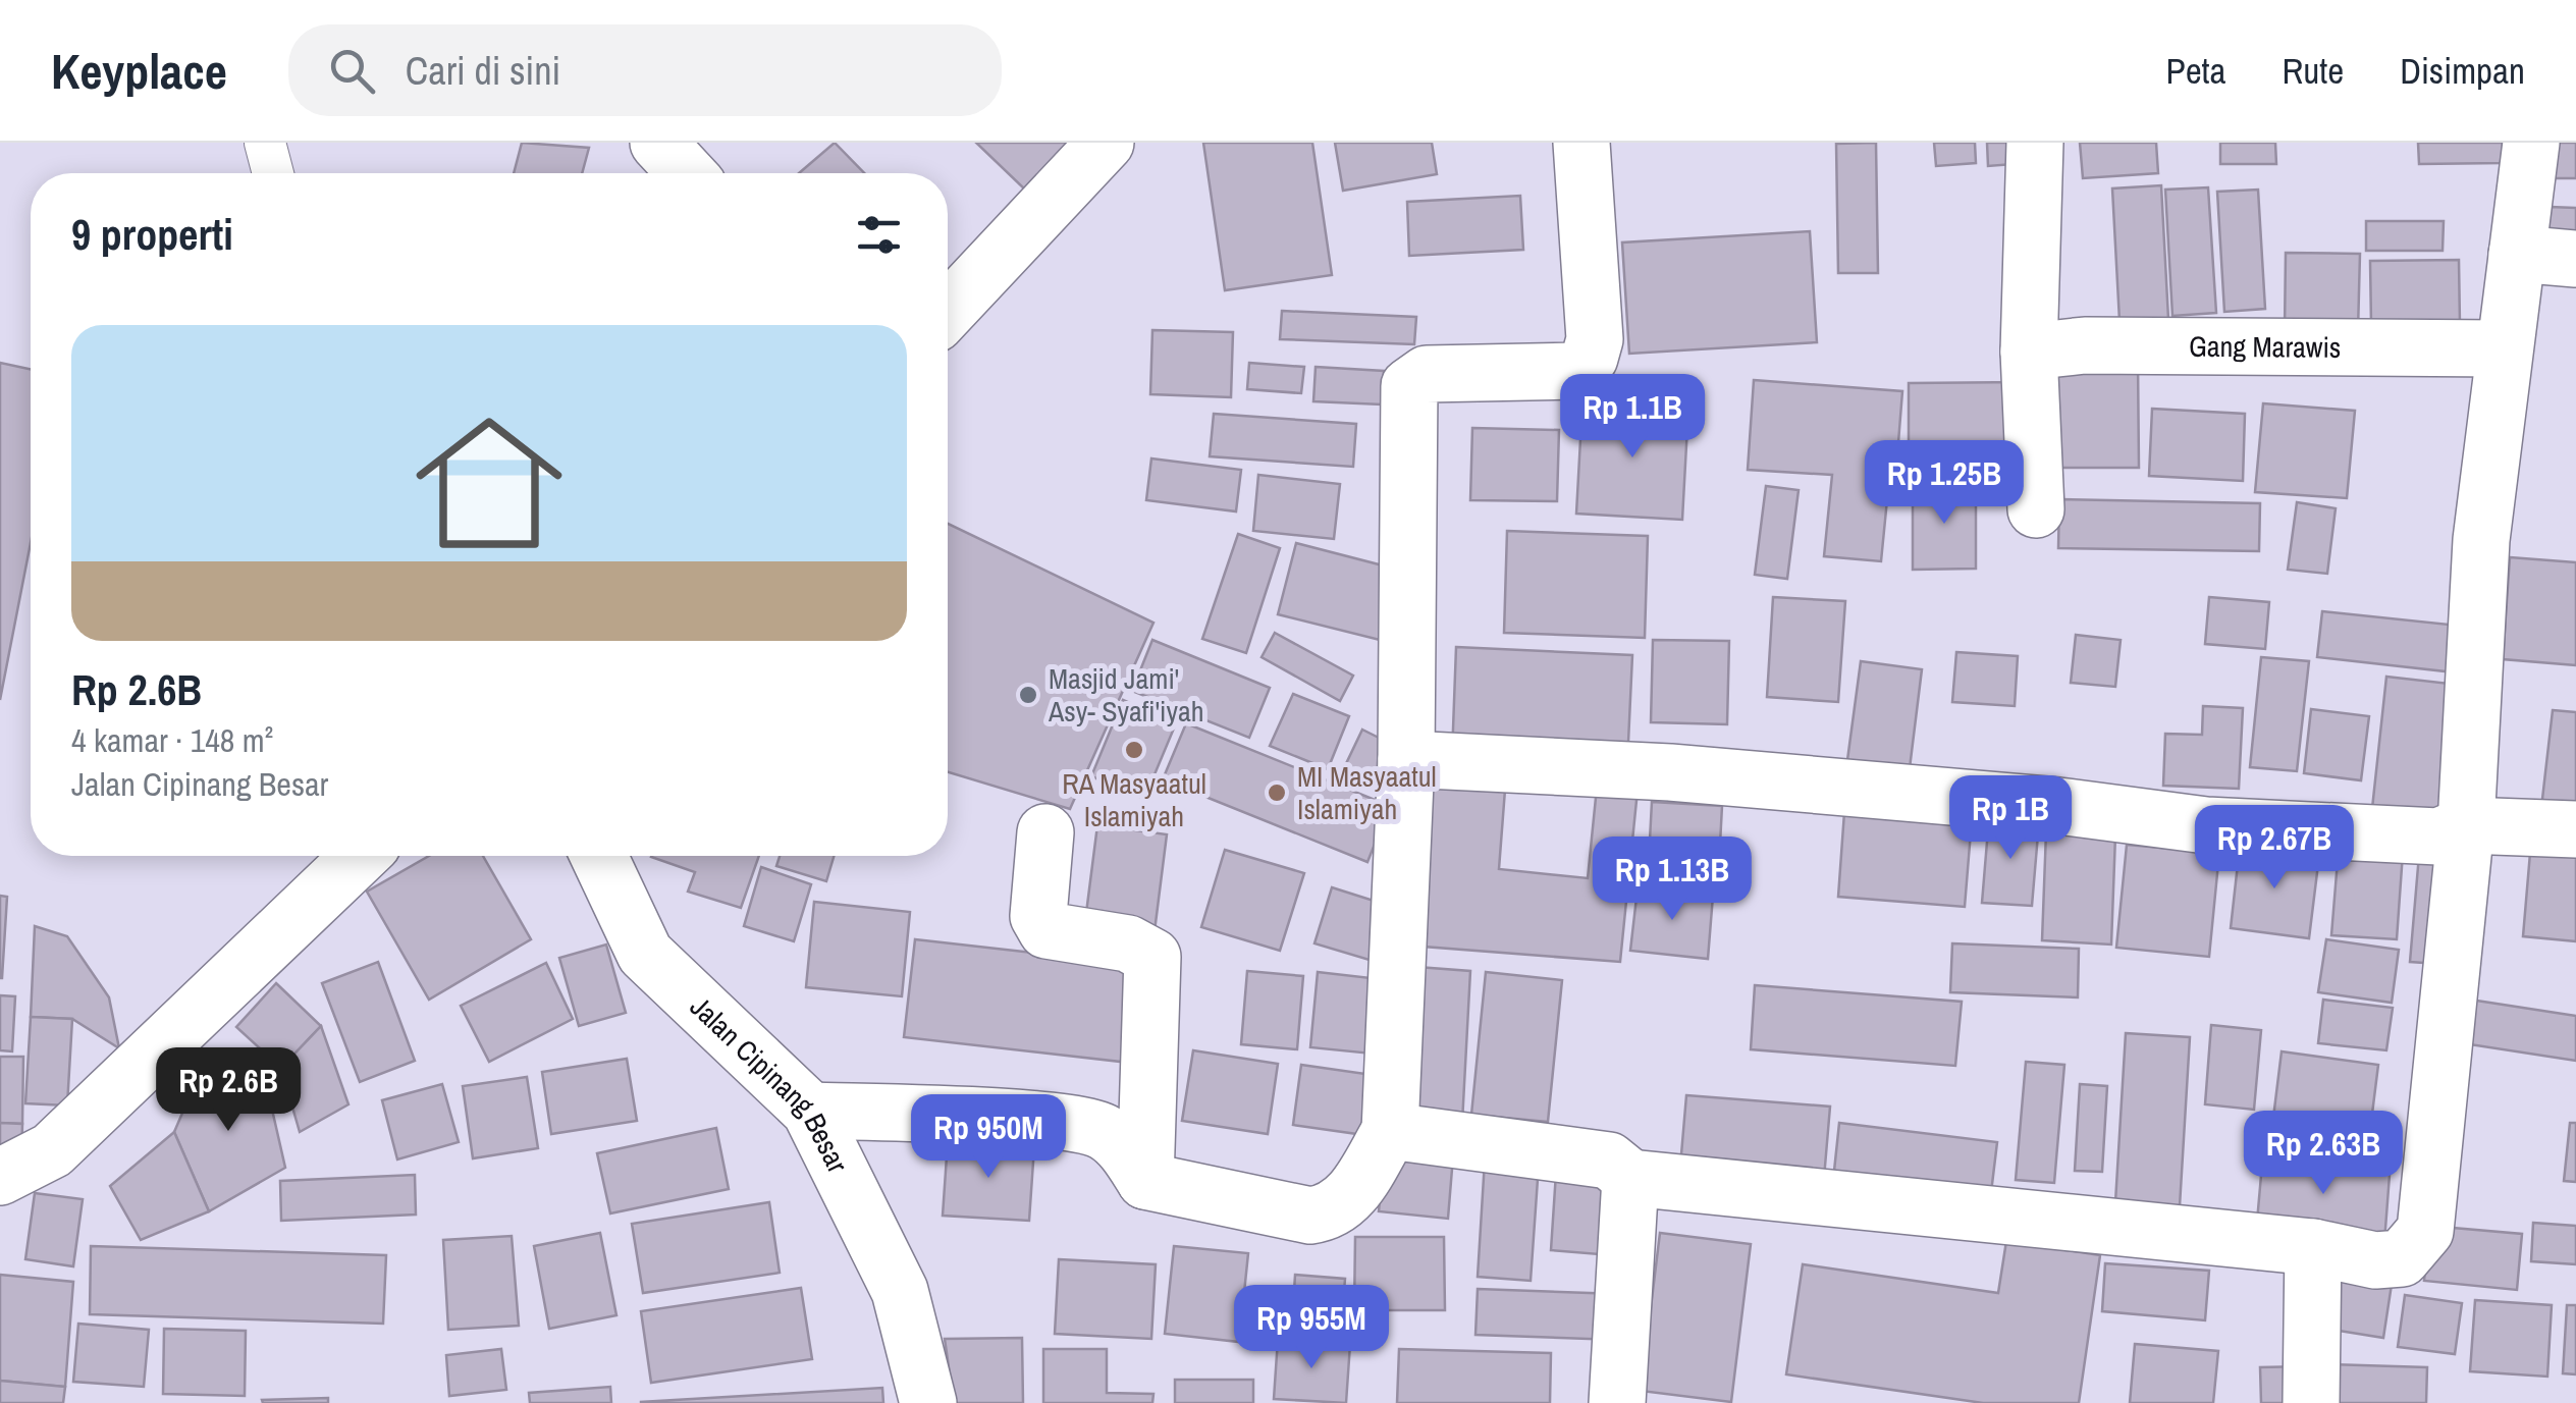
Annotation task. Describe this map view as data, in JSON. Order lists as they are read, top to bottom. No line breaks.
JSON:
{"streets":{"street":["Gang Marawis","Jalan Cipinang Besar"]},"places":["Masjid Jami' Asy- Syafi'iyah","RA Masyaatul Islamiyah","MI Masyaatul Islamiyah"],"page":{"header":"Keyplace","search":"Cari di sini","nav":["Peta","Rute","Disimpan"],"heading":"9 properti","list":[{"name":"Rp 2.6B","note":"4 kamar · 148 m² · Jalan Cipinang Besar"}],"price":["Rp 1.1B","Rp 1.25B","Rp 1B","Rp 2.67B","Rp 1.13B","Rp 2.6B","Rp 950M","Rp 2.63B","Rp 955M"]}}
